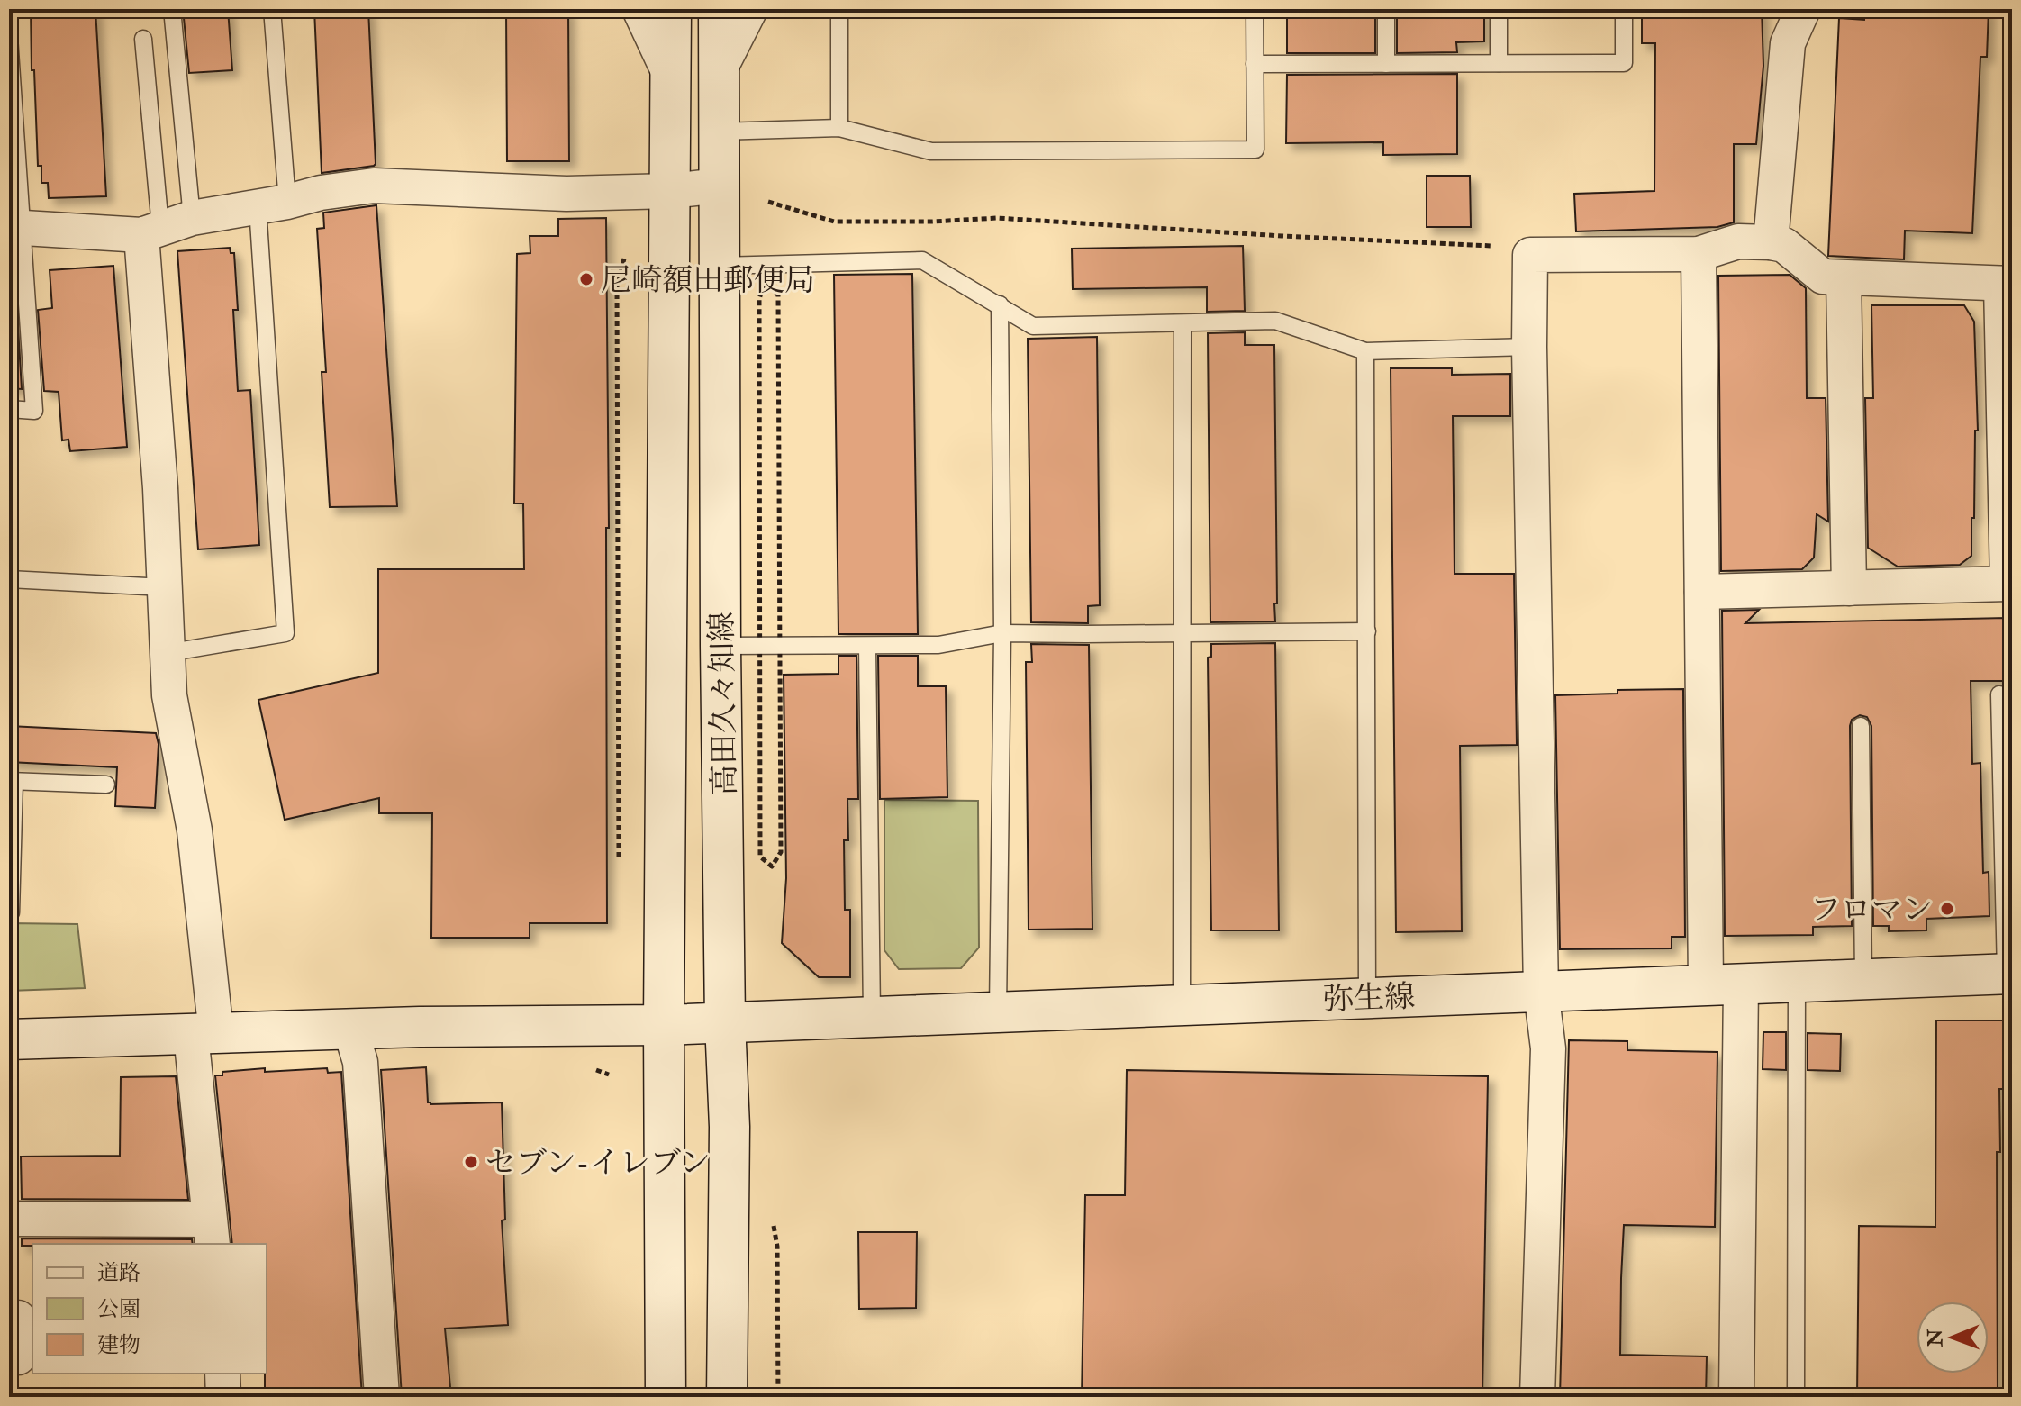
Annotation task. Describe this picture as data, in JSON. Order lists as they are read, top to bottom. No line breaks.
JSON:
{"streets":{"main road":["高田久々知線","弥生線"]},"crossings":[["高田久々知線","弥生線"]],"places":["尼崎額田郵便局","フロマン","セブン-イレブン"],"legend":["道路","公園","建物"],"north":"left"}
